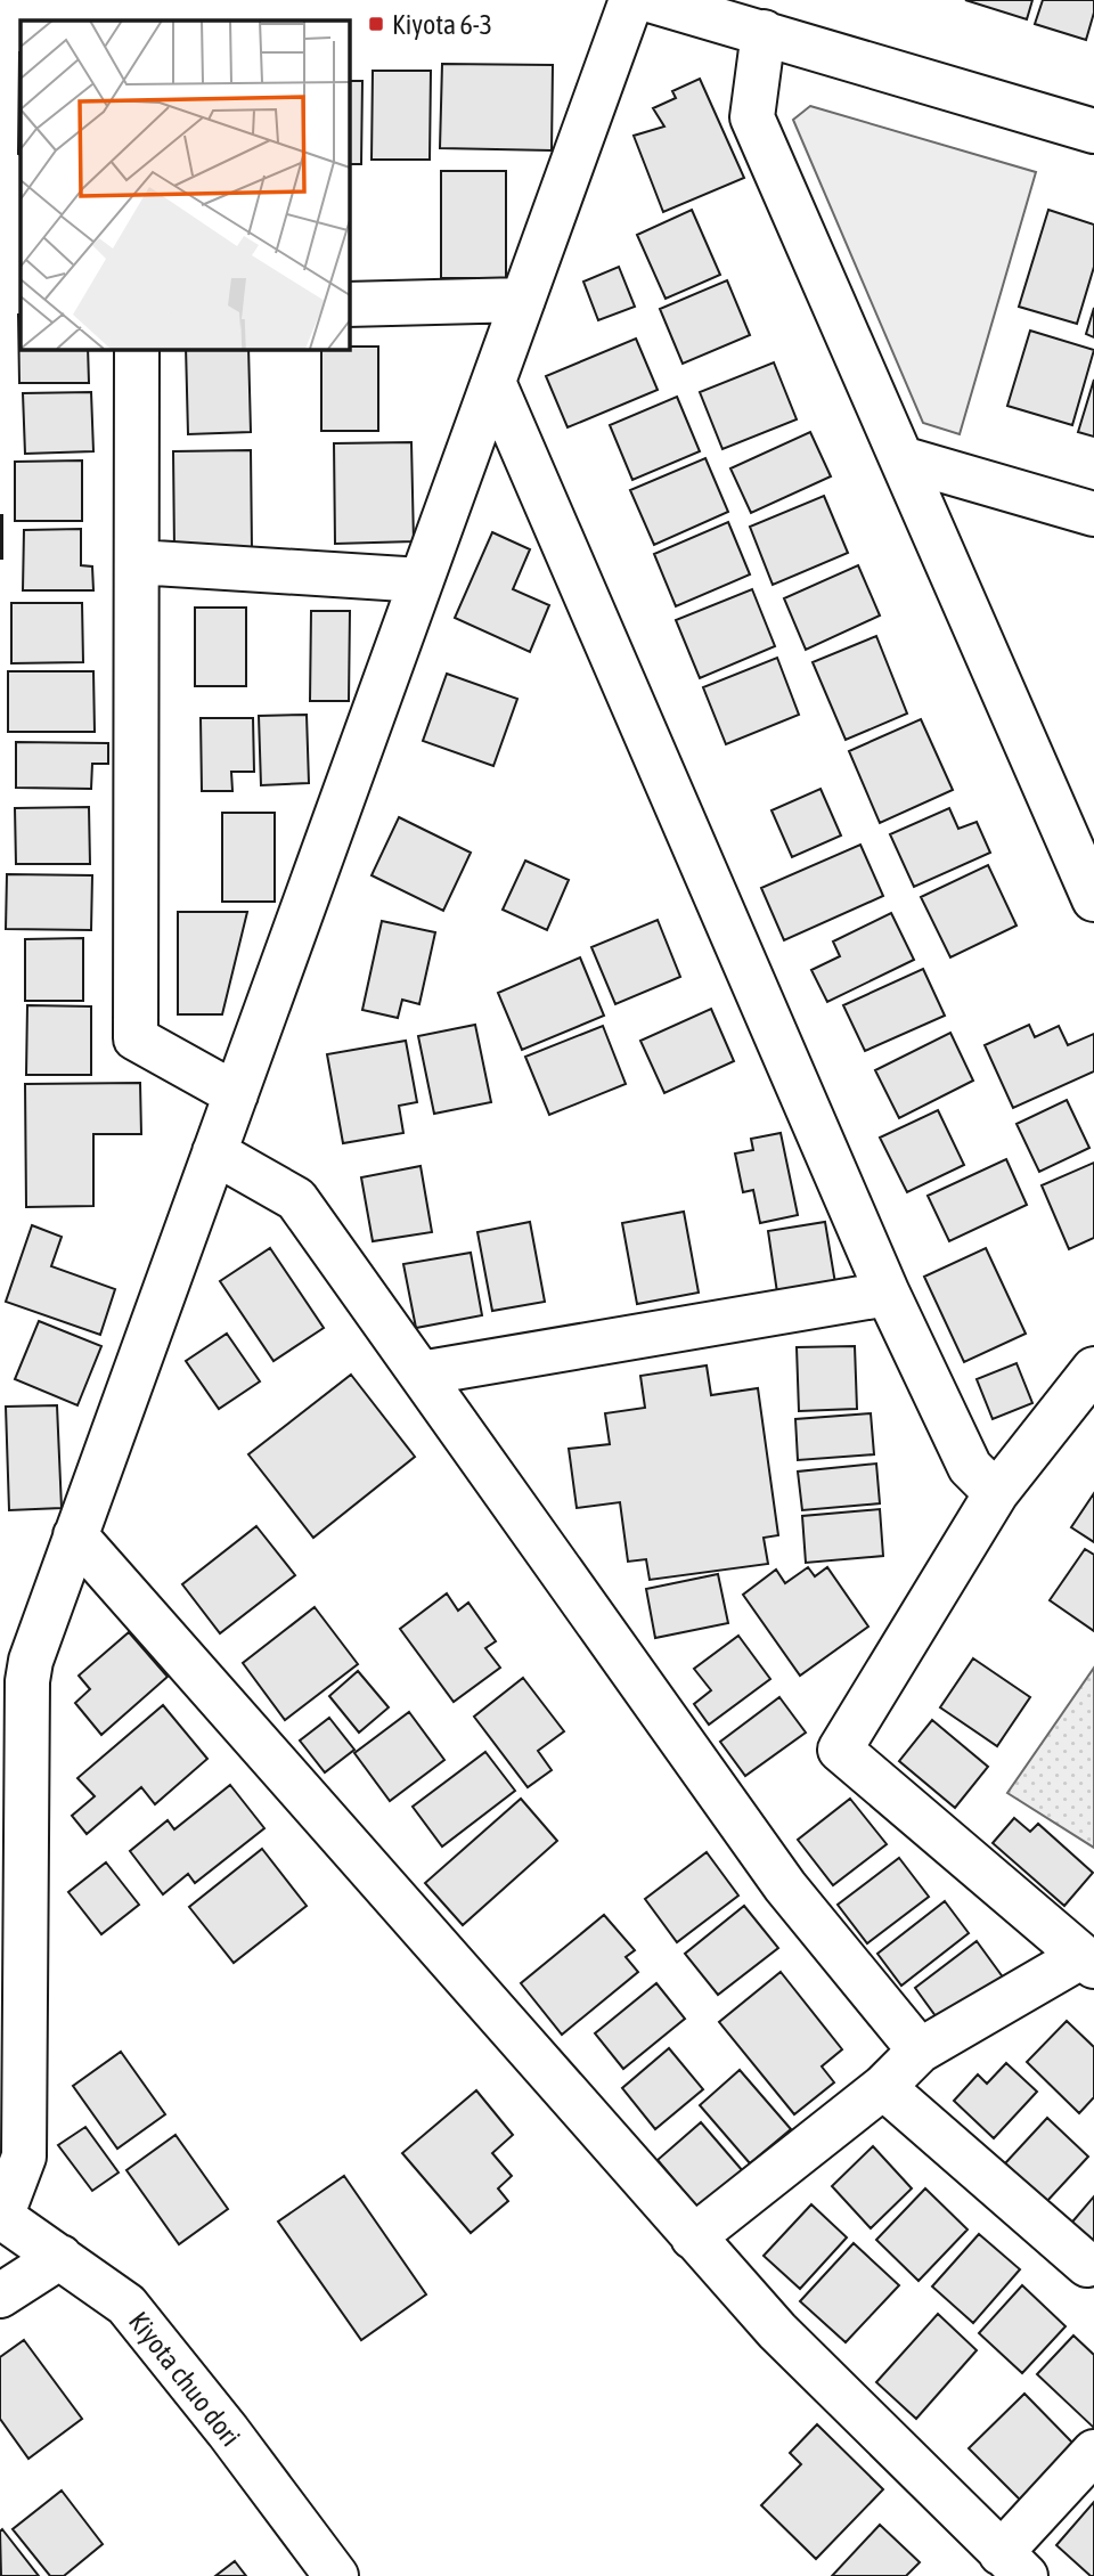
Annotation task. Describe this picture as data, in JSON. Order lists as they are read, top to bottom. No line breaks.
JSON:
{"streets":{"street":["Kiyota chuo dori"]},"places":{"transit":["Kiyota 6-3"]}}
